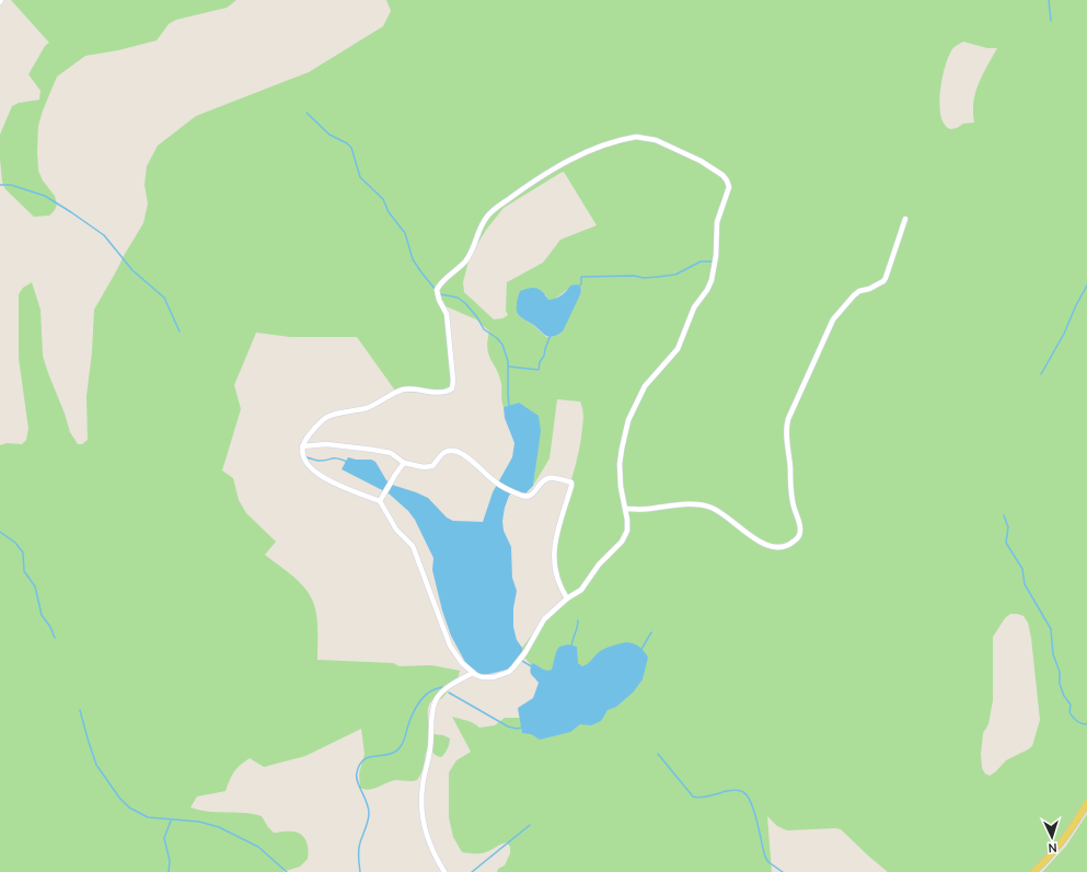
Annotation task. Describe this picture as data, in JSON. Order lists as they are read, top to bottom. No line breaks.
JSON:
{"north":"bottom"}
